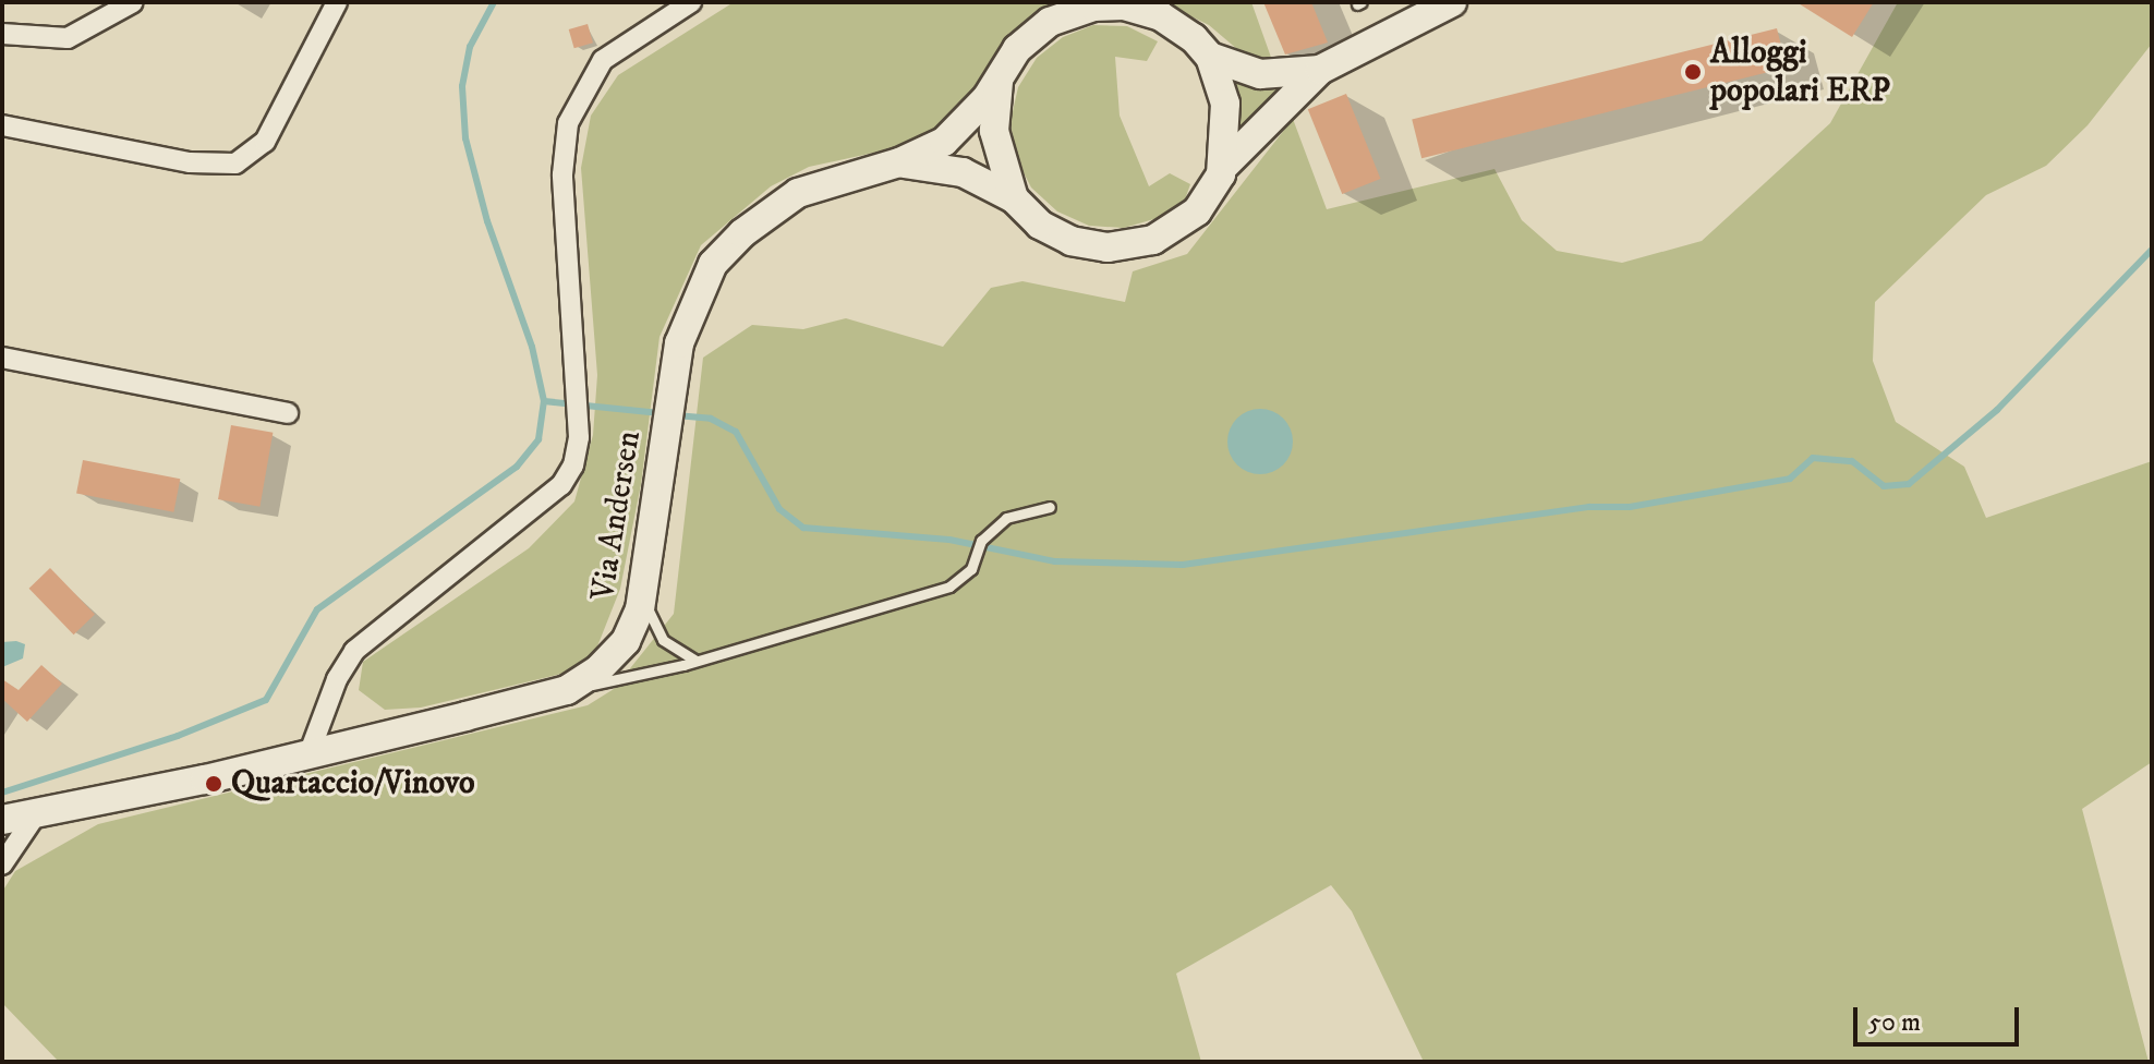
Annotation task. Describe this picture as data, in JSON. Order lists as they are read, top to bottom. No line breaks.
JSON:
{"streets":{"street":["Via Andersen"]},"places":["Alloggi popolari ERP","Quartaccio/Vinovo"],"scale_bar":"50 m"}
